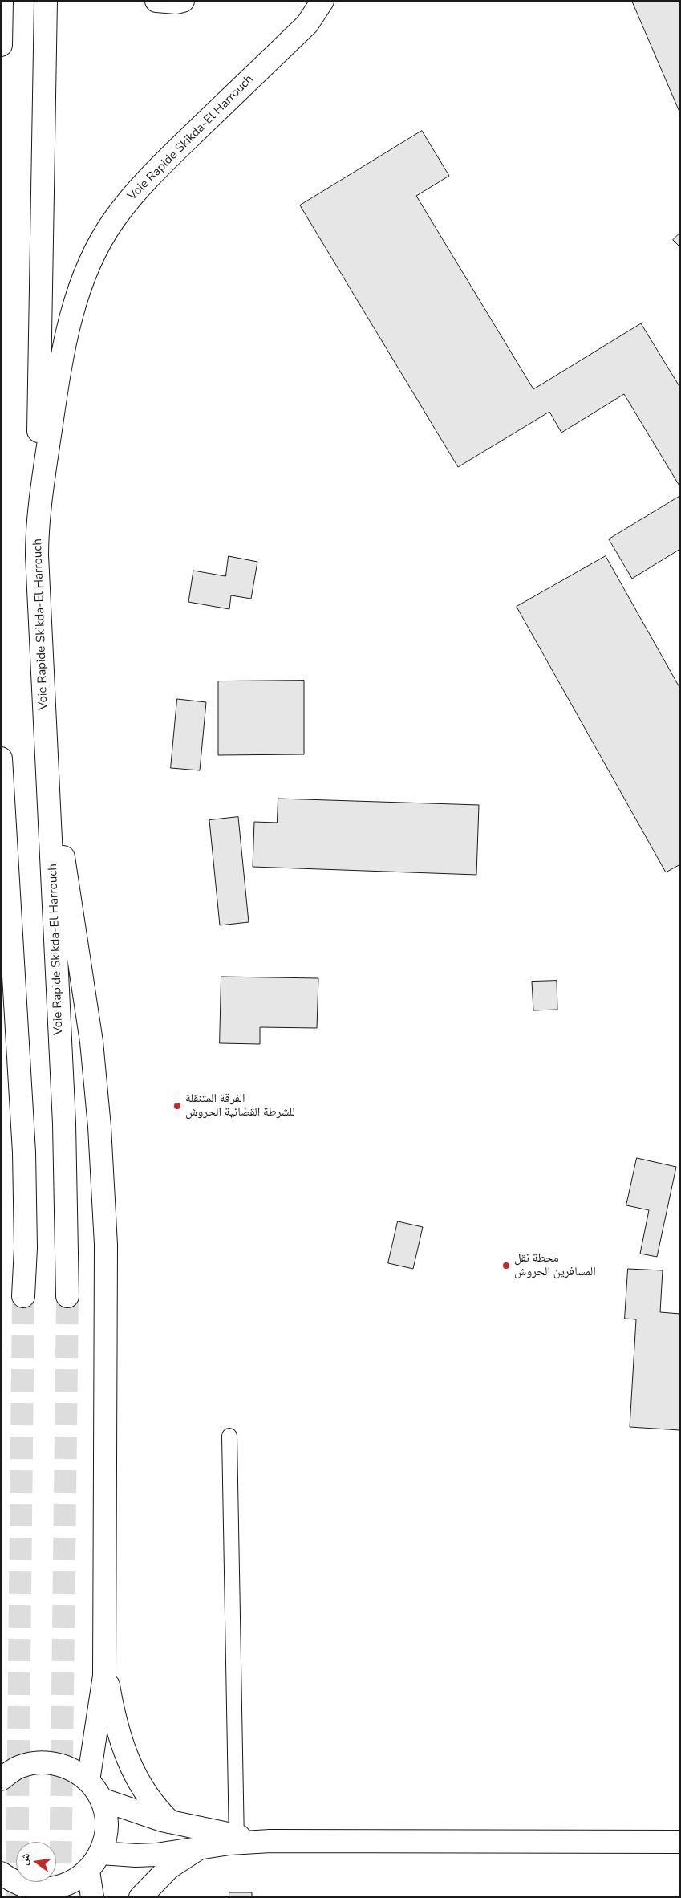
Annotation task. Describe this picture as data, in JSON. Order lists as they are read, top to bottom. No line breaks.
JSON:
{"streets":{"main road":["Voie Rapide Skikda-El Harrouch"]},"places":["الفرقة المتنقلة للشرطة القضائية الحروش","محطة نقل المسافرين الحروش"],"north":"left"}
